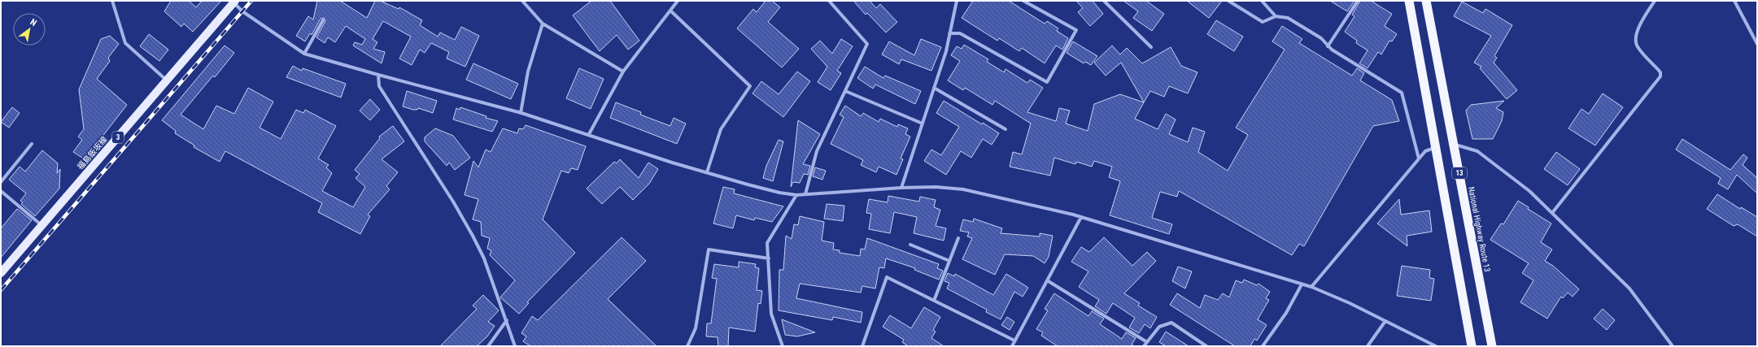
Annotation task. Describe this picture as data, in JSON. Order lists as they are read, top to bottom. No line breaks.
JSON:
{"streets":{"highway":["13","National Highway Route 13"],"main road":["3","福島飯坂線"]},"north":"top right"}
